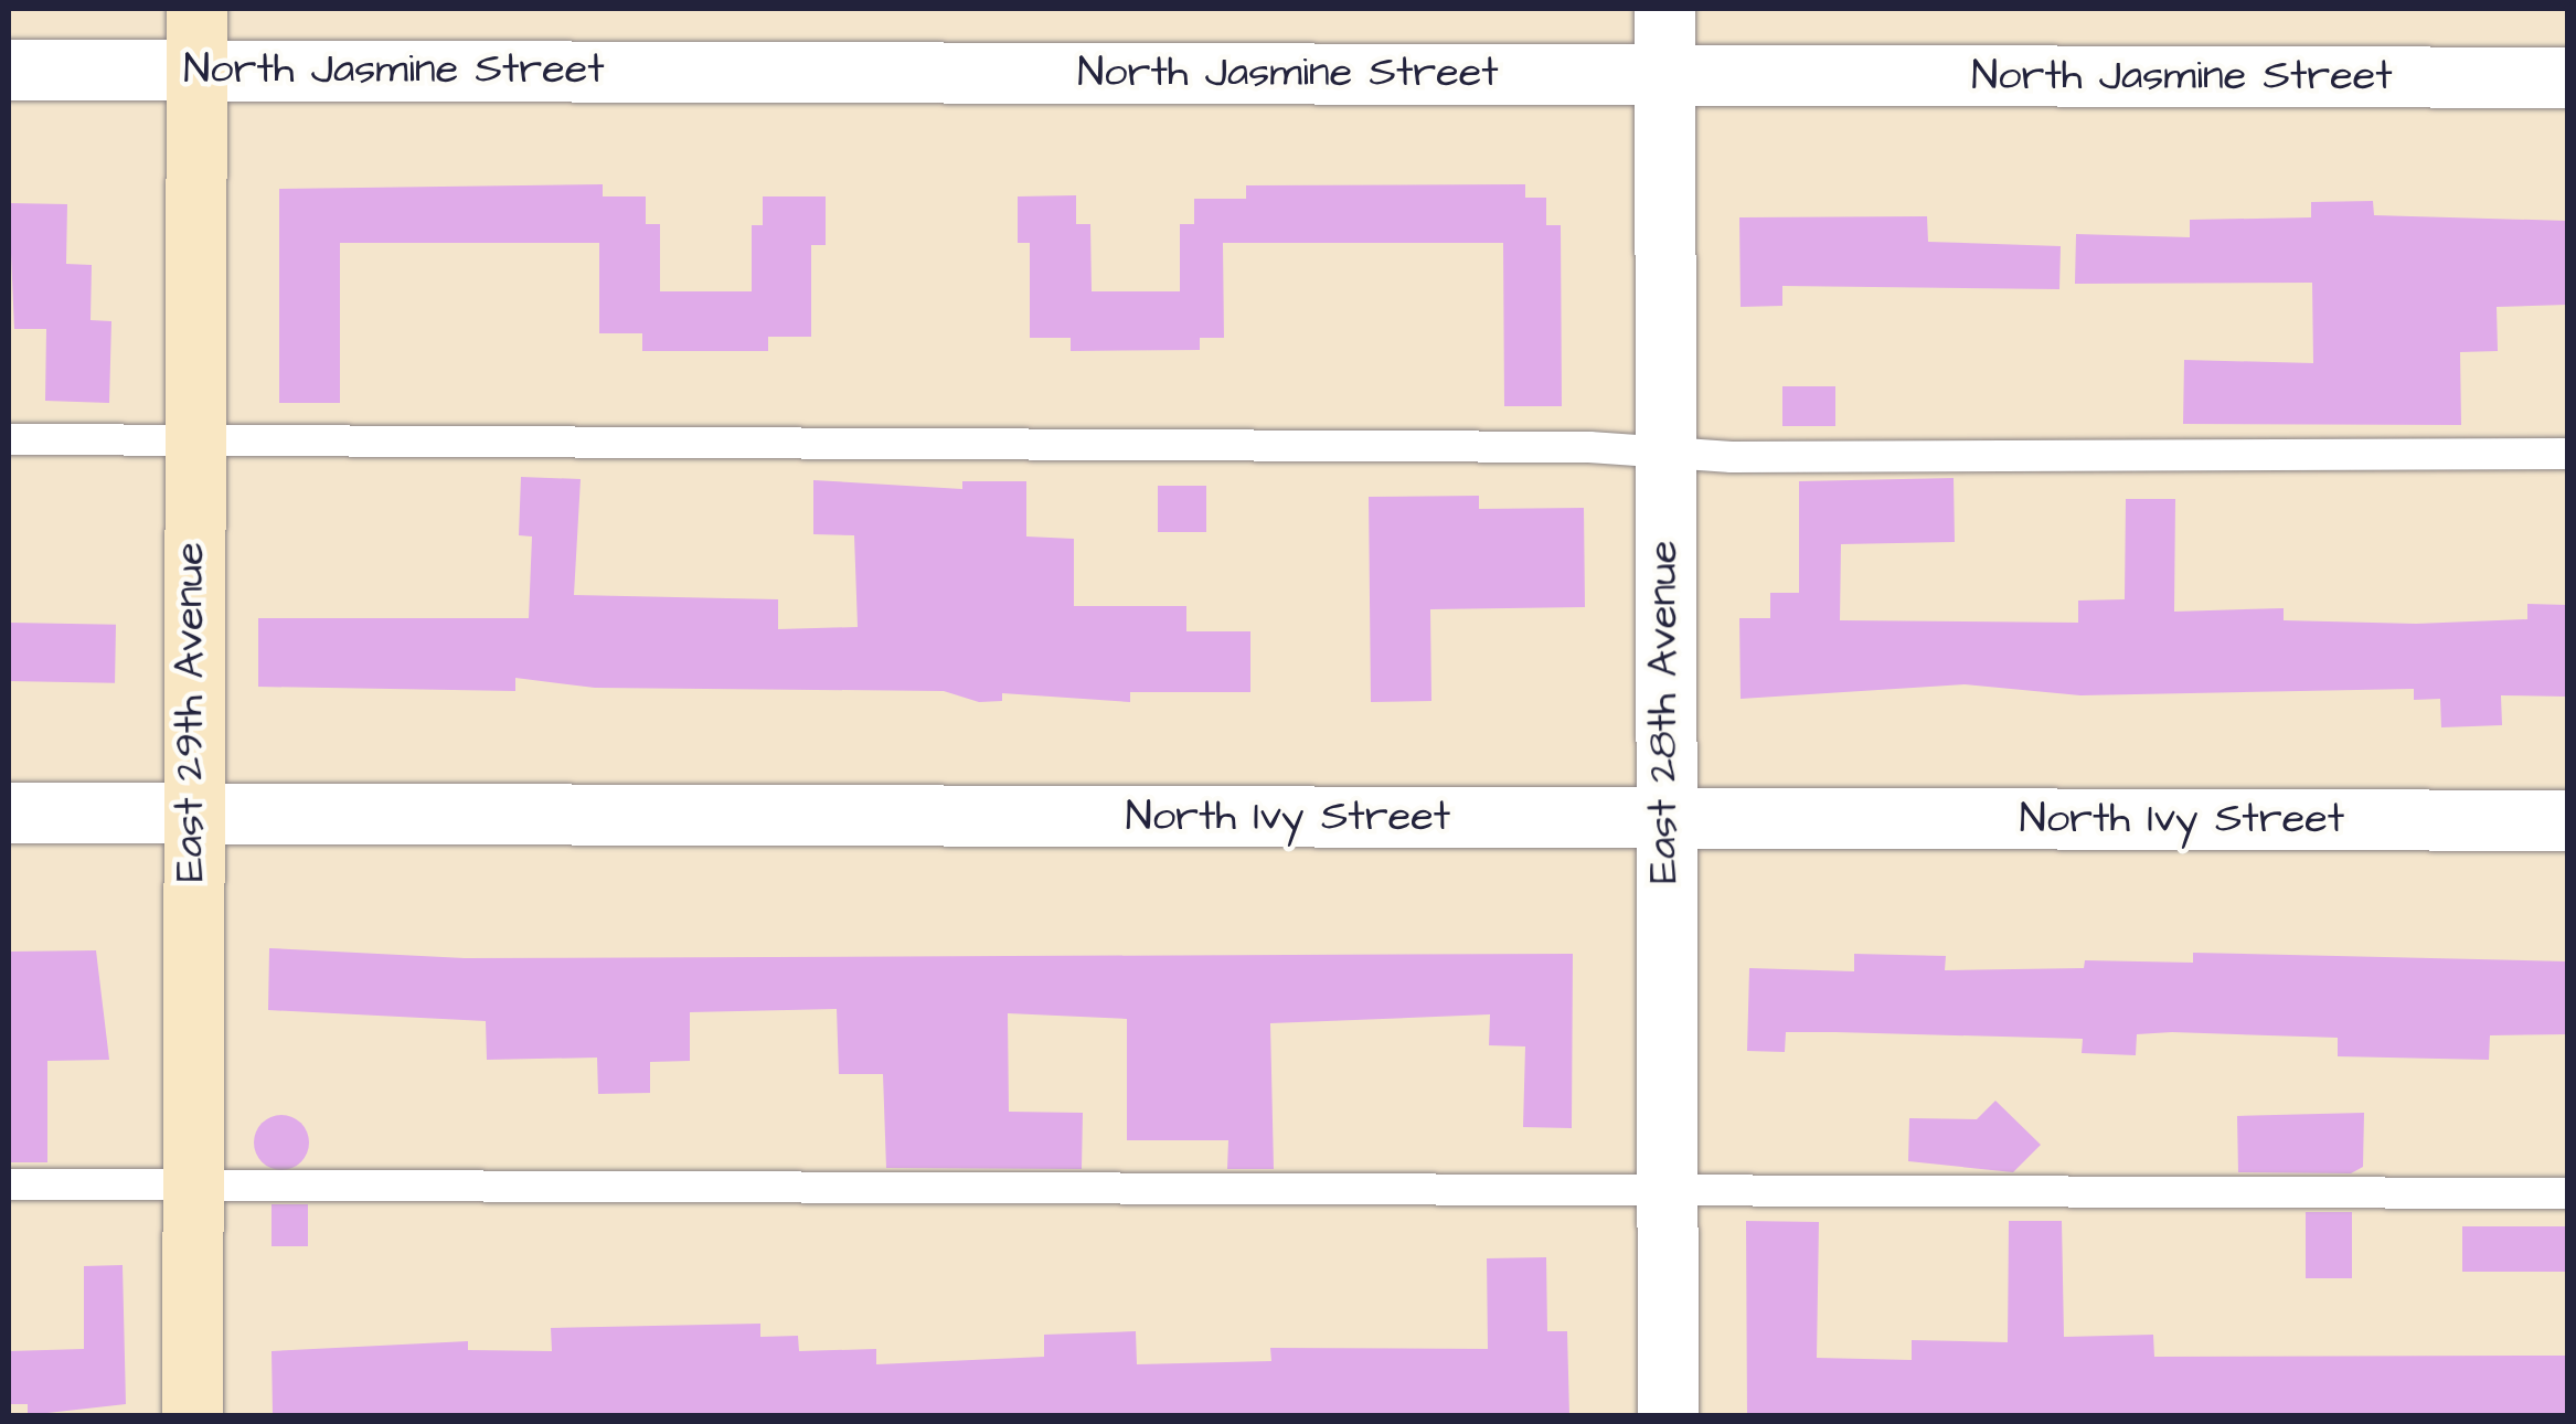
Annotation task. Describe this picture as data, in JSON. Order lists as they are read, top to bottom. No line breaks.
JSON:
{"streets":{"street":["North Jasmine Street","East 29th Avenue","East 28th Avenue","North Ivy Street"]},"crossings":[["North Jasmine Street","East 29th Avenue"],["North Jasmine Street","East 28th Avenue"],["East 29th Avenue","North Ivy Street"],["East 28th Avenue","North Ivy Street"]]}
